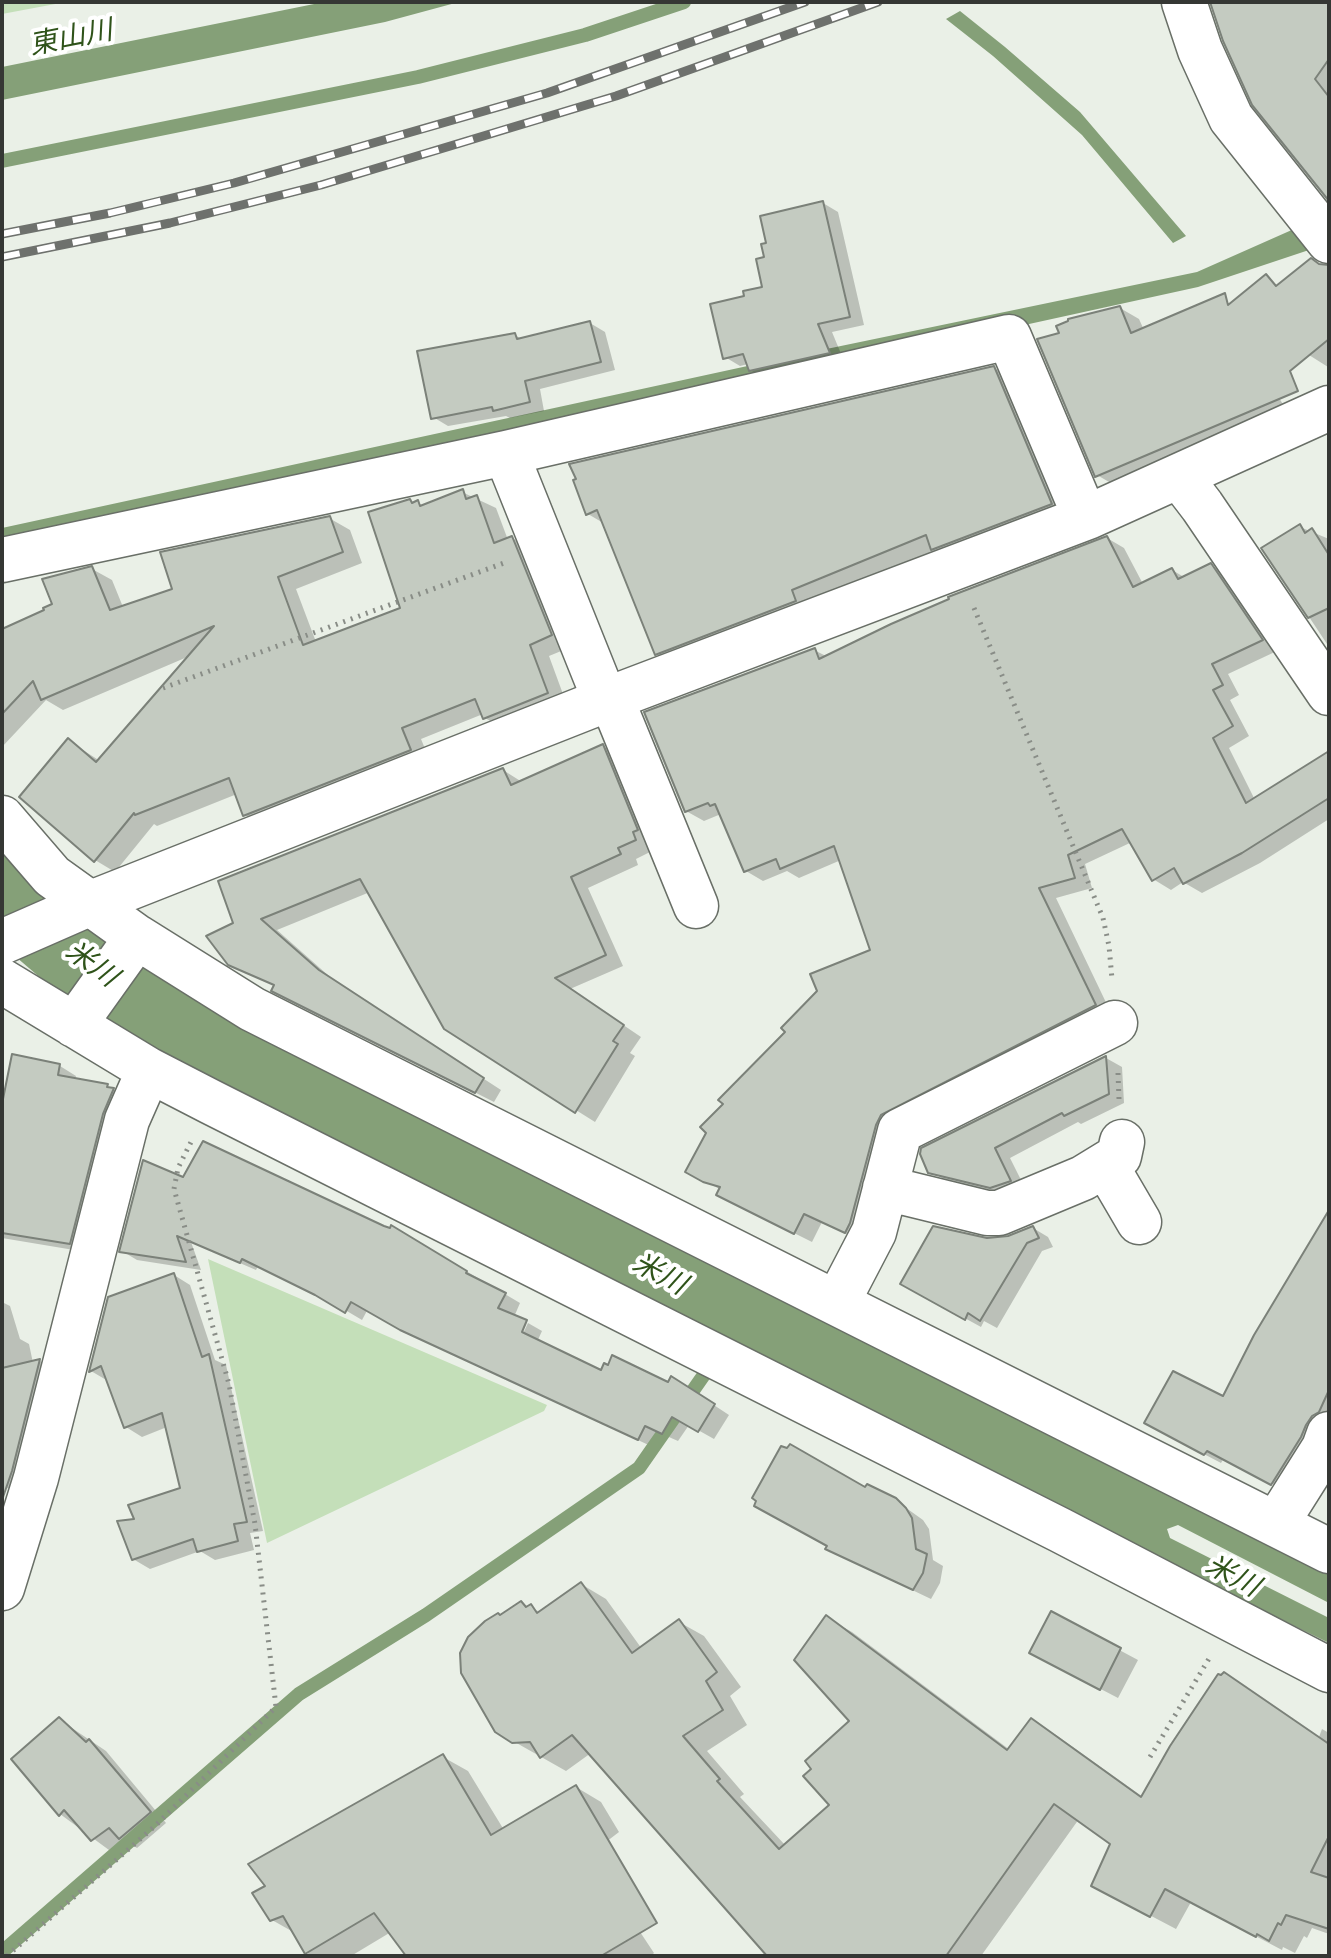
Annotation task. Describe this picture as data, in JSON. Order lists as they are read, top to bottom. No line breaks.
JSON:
{"water":["東山川","米川"]}
